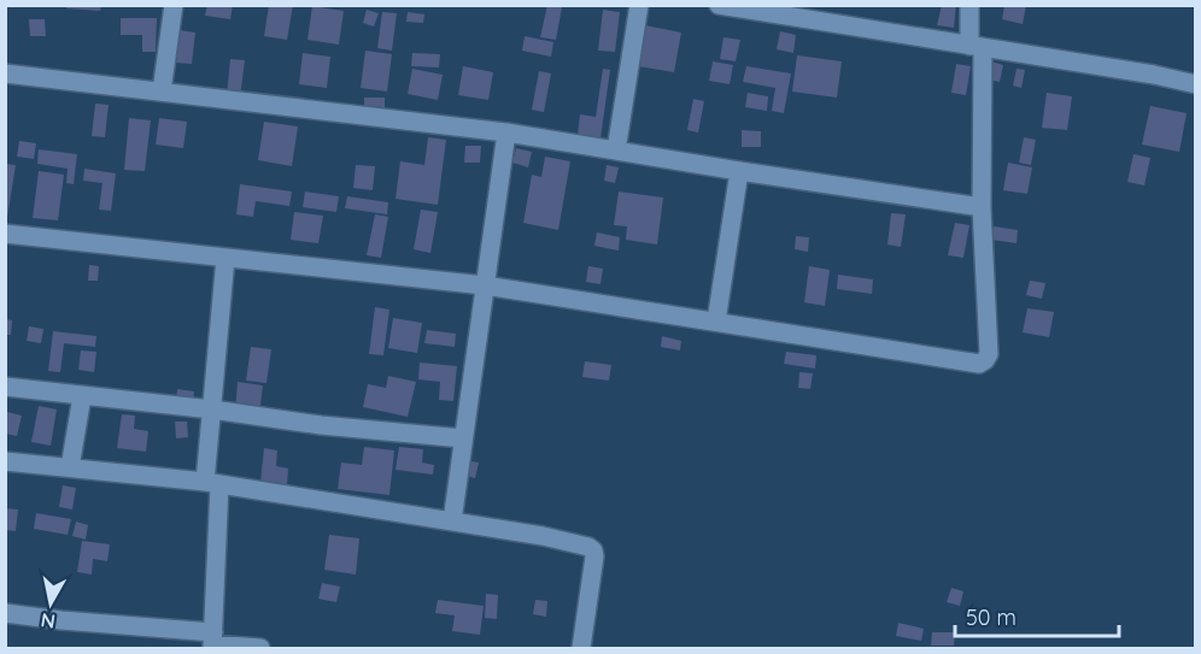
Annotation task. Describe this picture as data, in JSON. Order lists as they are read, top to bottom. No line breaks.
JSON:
{"scale_bar":"50 m","north":"bottom"}
